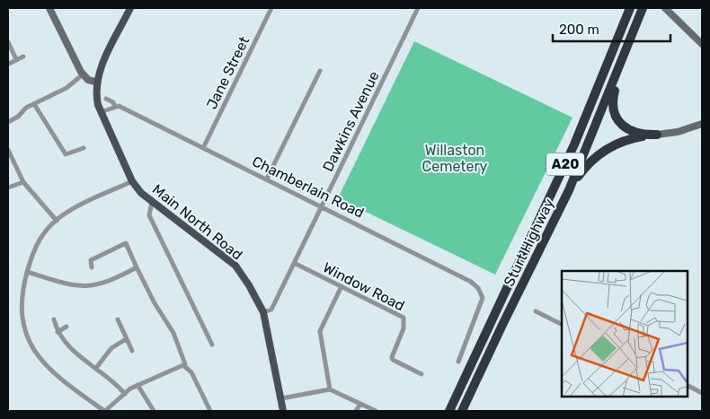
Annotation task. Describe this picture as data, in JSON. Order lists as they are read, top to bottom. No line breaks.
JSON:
{"streets":{"highway":["A20","Sturt Highway"],"main road":["Main North Road"],"street":["Jane Street","Dawkins Avenue","Chamberlain Road","Window Road"]},"crossings":[["Jane Street","Chamberlain Road"],["Dawkins Avenue","Chamberlain Road"],["Dawkins Avenue","Main North Road"],["Dawkins Avenue","Window Road"]],"parks":["Willaston Cemetery"],"scale_bar":"200 m"}
